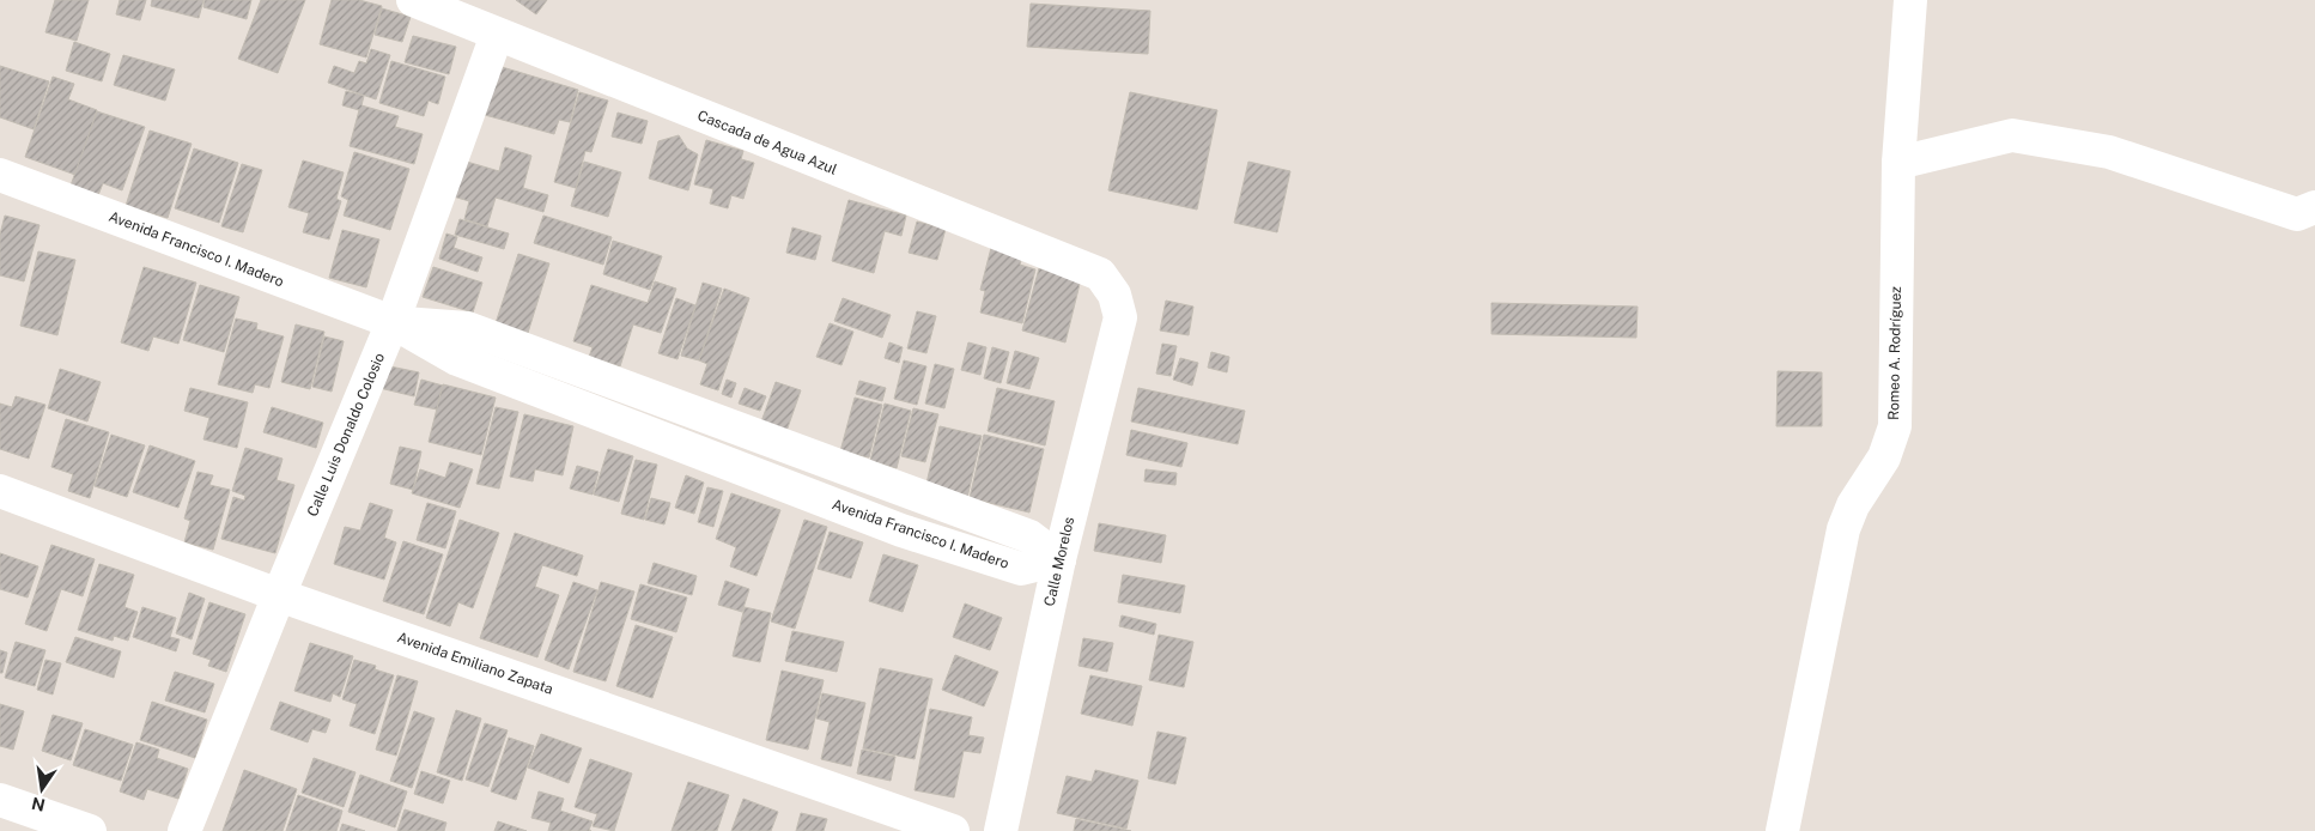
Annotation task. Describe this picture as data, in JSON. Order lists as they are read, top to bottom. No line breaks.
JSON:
{"streets":{"street":["Cascada de Agua Azul","Avenida Francisco I. Madero","Romeo A. Rodríguez","Calle Luis Donaldo Colosio","Calle Morelos","Avenida Emiliano Zapata"]},"crossings":[["Cascada de Agua Azul","Calle Luis Donaldo Colosio"],["Cascada de Agua Azul","Calle Morelos"],["Avenida Francisco I. Madero","Calle Luis Donaldo Colosio"],["Avenida Francisco I. Madero","Calle Morelos"],["Calle Luis Donaldo Colosio","Avenida Emiliano Zapata"]],"north":"bottom"}
